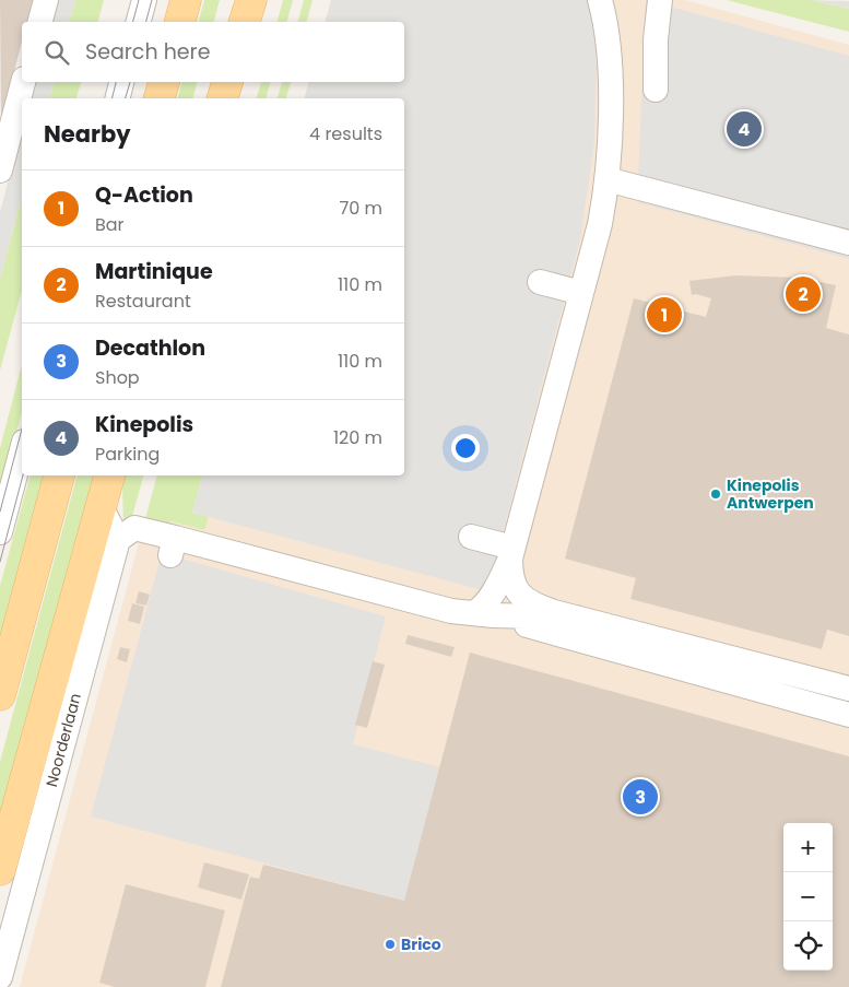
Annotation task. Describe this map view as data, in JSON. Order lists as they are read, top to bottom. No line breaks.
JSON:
{"streets":{"main road":["Noorderlaan"]},"places":["Kinepolis Antwerpen","Brico"],"page":{"search":"Search here","heading":["Nearby","4 results"],"pins":["4","2","1","3"],"list":[{"mark":"1","name":"Q-Action","note":"Bar","value":"70 m"},{"mark":"2","name":"Martinique","note":"Restaurant","value":"110 m"},{"mark":"3","name":"Decathlon","note":"Shop","value":"110 m"},{"mark":"4","name":"Kinepolis","note":"Parking","value":"120 m"}],"map_buttons":["+","−"]}}
